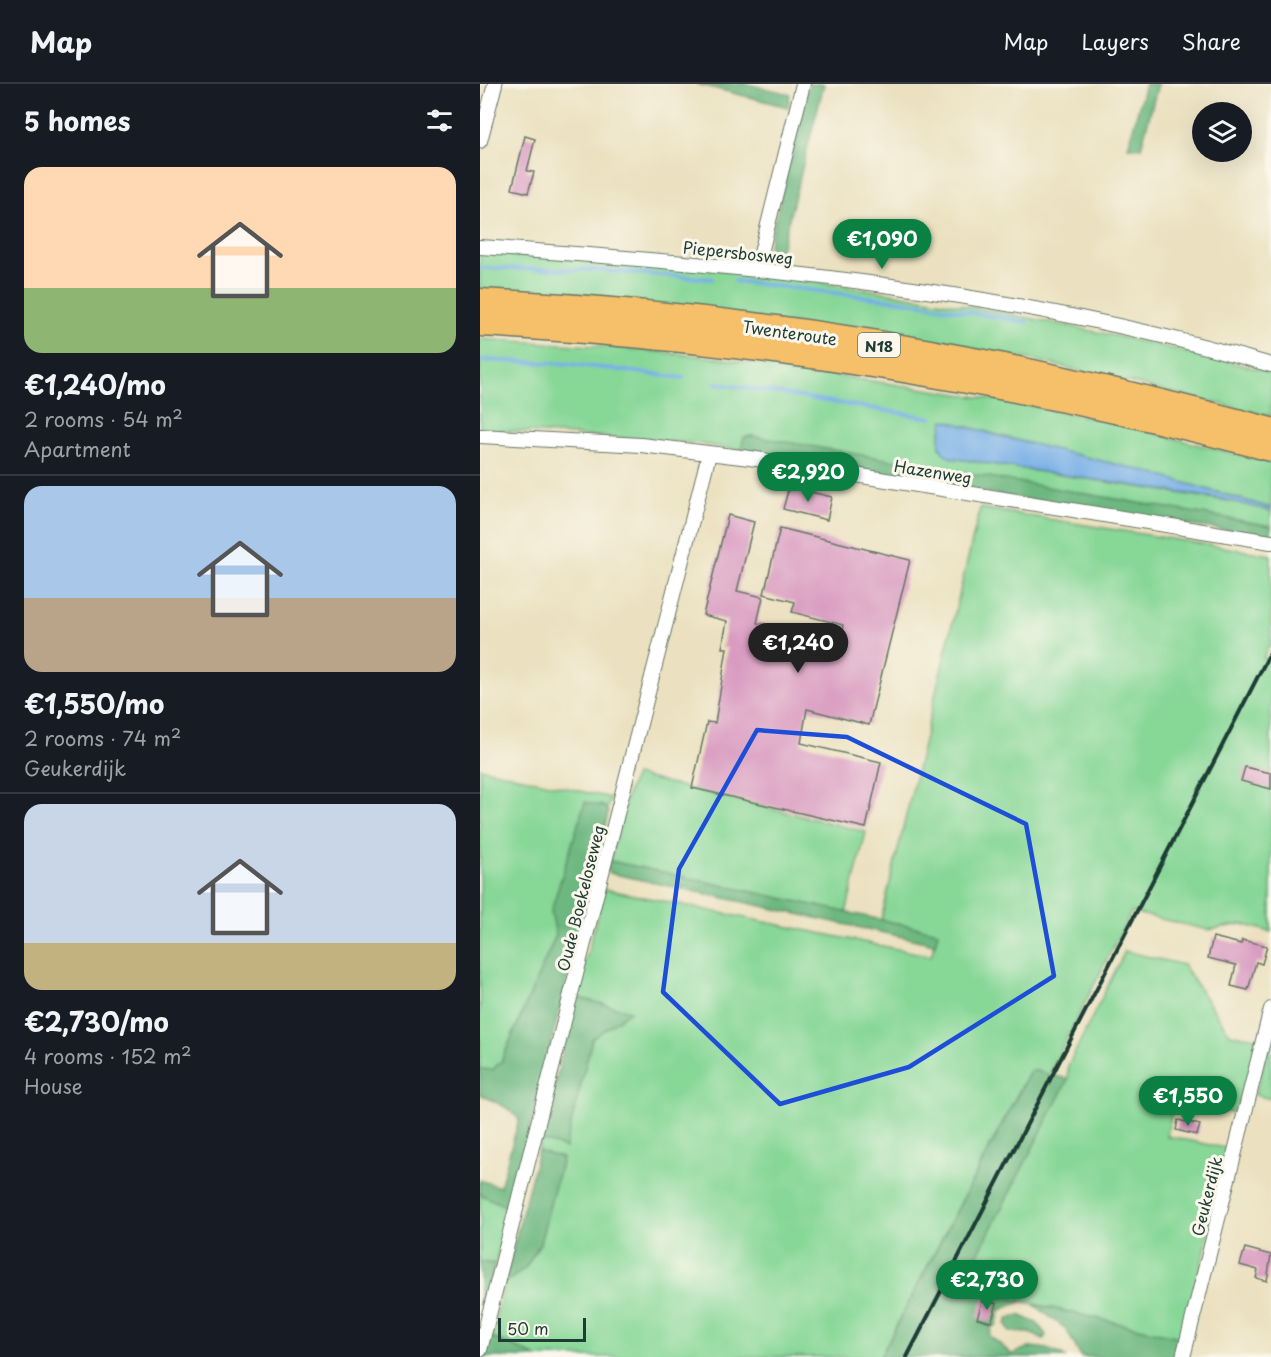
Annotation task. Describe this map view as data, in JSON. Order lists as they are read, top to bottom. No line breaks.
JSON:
{"streets":{"highway":["Twenteroute","N18"],"street":["Piepersbosweg","Hazenweg","Oude Boekeloseweg","Geukerdijk"]},"crossings":[["Twenteroute","N18"],["Hazenweg","Oude Boekeloseweg"]],"scale_bar":"50 m","page":{"header":"Map","nav":["Map","Layers","Share"],"heading":"5 homes","list":[{"name":"€1,240/mo","note":"2 rooms · 54 m² · Apartment"},{"name":"€1,550/mo","note":"2 rooms · 74 m² · Geukerdijk"},{"name":"€2,730/mo","note":"4 rooms · 152 m² · House"}],"price":["€1,090","€2,920","€1,240","€1,550","€2,730"],"scale":"50 m"}}
